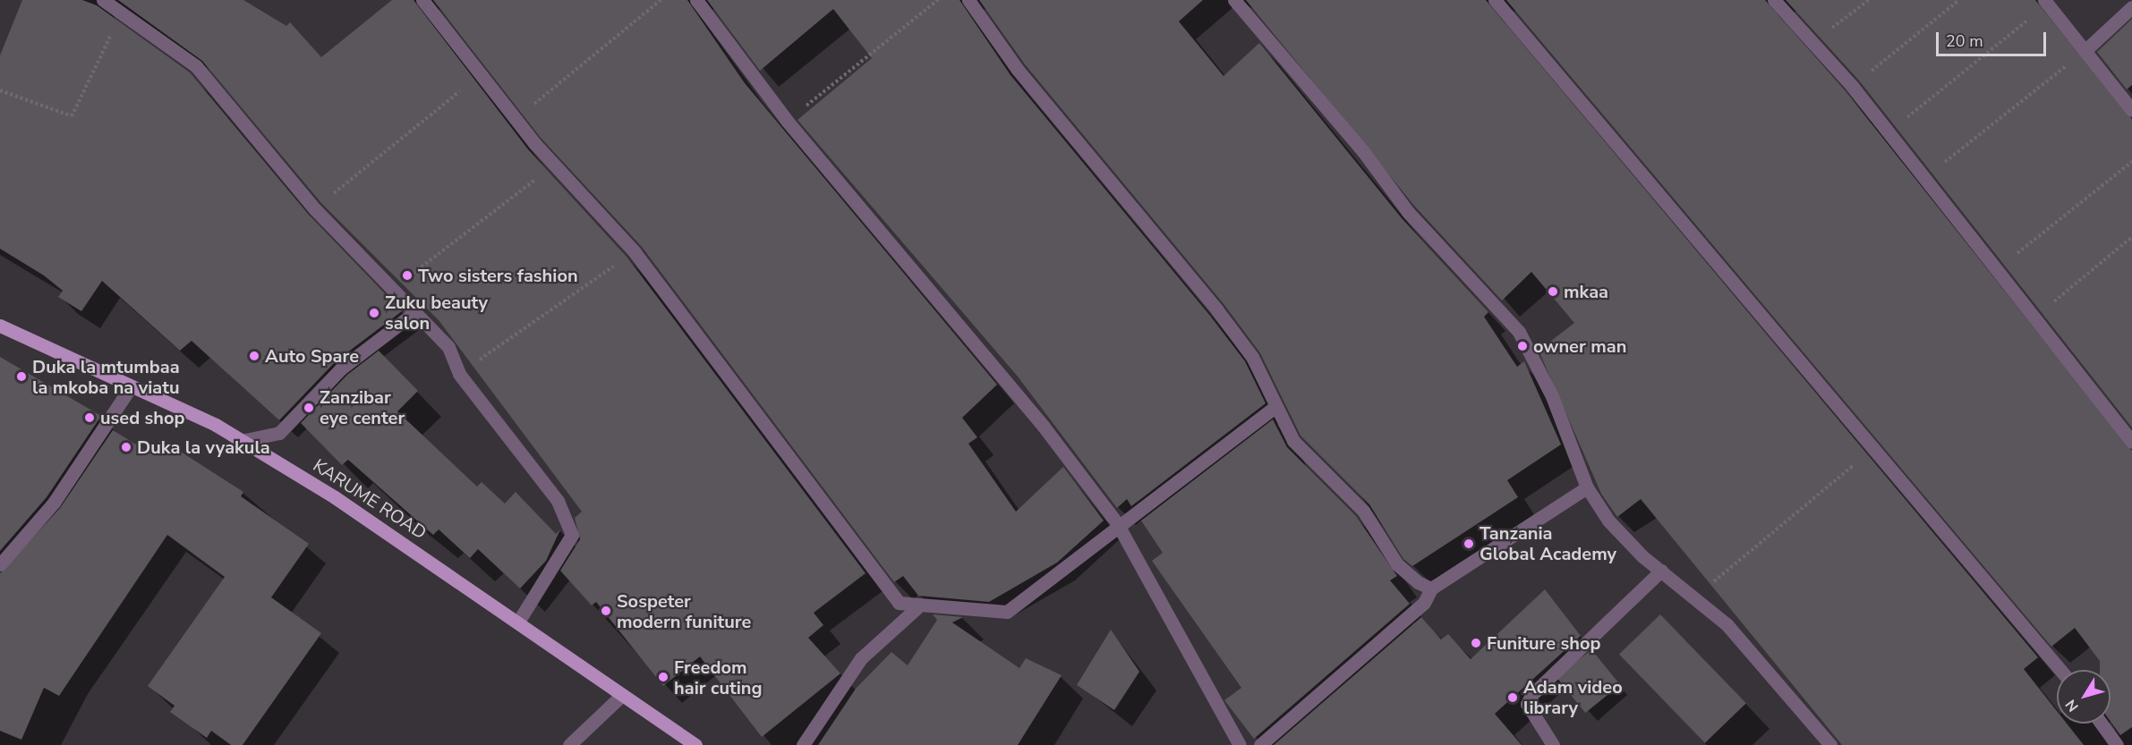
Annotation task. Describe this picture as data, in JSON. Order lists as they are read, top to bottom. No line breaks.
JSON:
{"streets":{"main road":["KARUME ROAD"]},"places":["Two sisters fashion","mkaa","Zuku beauty salon","owner man","Auto Spare","Duka la mtumbaa la mkoba na viatu","Zanzibar eye center","used shop","Duka la vyakula","Tanzania Global Academy","Sospeter modern funiture","Funiture shop","Freedom hair cuting","Adam video library"],"scale_bar":"20 m","north":"bottom left"}
